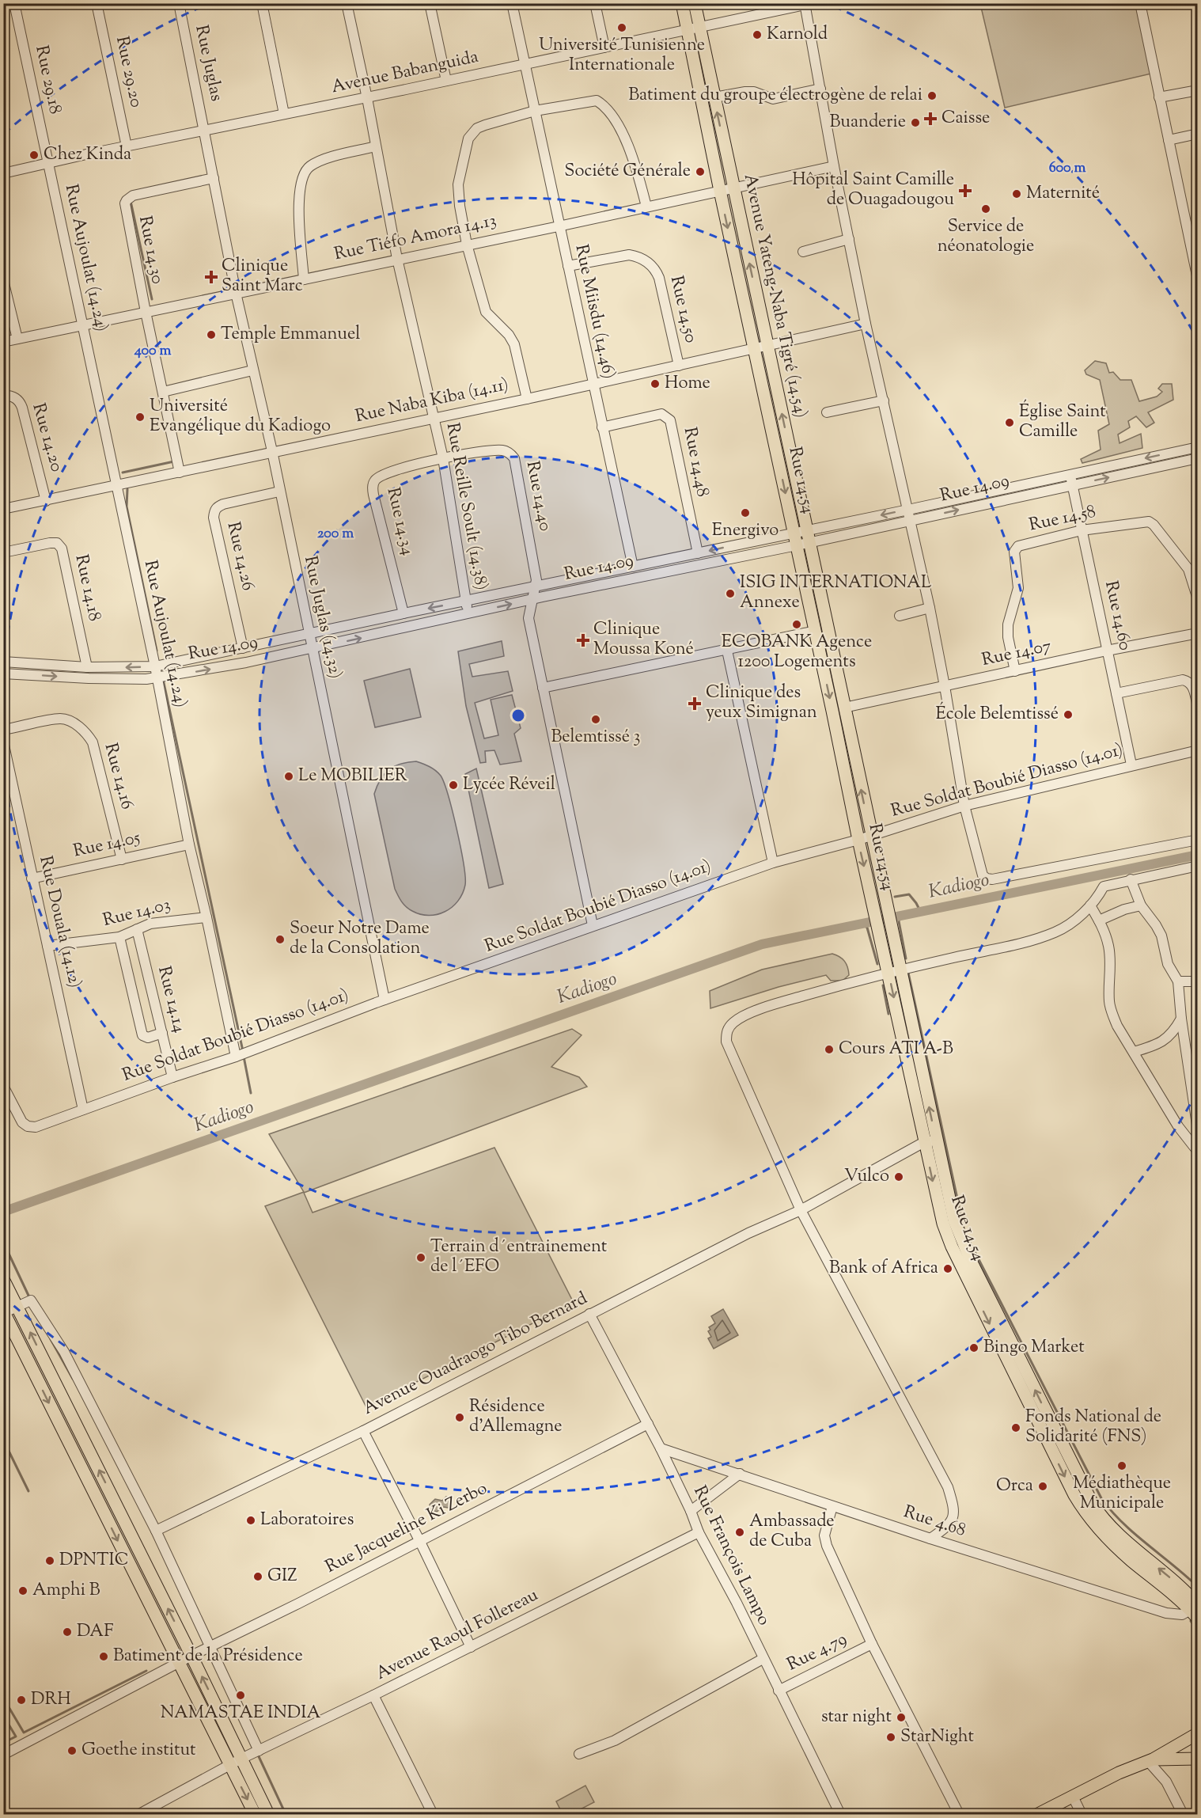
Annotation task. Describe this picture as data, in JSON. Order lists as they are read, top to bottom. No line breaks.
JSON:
{"streets":{"main road":["Avenue Yateng-Naba Tigré (14.54)","Rue 14.54"],"street":["Rue Juglas","Rue 29.20","Avenue Babanguida","Rue 29.18","Rue Tiéfo Amora 14.13","Rue 14.30","Rue Aujoulat (14.24)","Rue 14.50","Rue Miisdu (14.46)","Rue Naba Kiba (14.11)","Rue 14.20","Rue 14.48","Rue 14.09","Rue 14.40","Rue Reille Soult (14.38)","Rue 14.58","Rue 14.34","Rue 14.26","Rue 14.18","Rue 14.60","Rue Juglas (14.32)","Rue 14.07","Rue 14.16","Rue Soldat Boubié Diasso (14.01)","Rue 14.05","Rue 14.03","Rue Douala (14.12)","Rue 14.14","Avenue Ouadraogo Tibo Bernard","Rue 4.68","Rue Jacqueline Ki Zerbo","Rue François Lampo","Avenue Raoul Follereau","Rue 4.79"]},"crossings":[["Rue Juglas","Avenue Babanguida"],["Rue Juglas","Rue Juglas (14.32)"],["Rue 29.20","Avenue Babanguida"],["Avenue Babanguida","Rue 29.18"],["Avenue Babanguida","Rue Aujoulat (14.24)"],["Avenue Babanguida","Avenue Yateng-Naba Tigré (14.54)"],["Avenue Babanguida","Rue Miisdu (14.46)"],["Avenue Babanguida","Rue 14.54"],["Avenue Babanguida","Rue Reille Soult (14.38)"],["Avenue Babanguida","Rue Juglas (14.32)"],["Rue 29.18","Rue Aujoulat (14.24)"],["Rue Tiéfo Amora 14.13","Rue 14.30"],["Rue Tiéfo Amora 14.13","Rue Aujoulat (14.24)"],["Rue Tiéfo Amora 14.13","Avenue Yateng-Naba Tigré (14.54)"],["Rue Tiéfo Amora 14.13","Rue Miisdu (14.46)"],["Rue Tiéfo Amora 14.13","Rue 14.54"],["Rue Tiéfo Amora 14.13","Rue Reille Soult (14.38)"],["Rue Tiéfo Amora 14.13","Rue Juglas (14.32)"],["Rue 14.30","Rue Juglas (14.32)"],["Rue Aujoulat (14.24)","Rue Naba Kiba (14.11)"],["Rue Aujoulat (14.24)","Rue 14.09"],["Rue Aujoulat (14.24)","Rue Soldat Boubié Diasso (14.01)"],["Rue Aujoulat (14.24)","Rue 14.05"],["Rue Aujoulat (14.24)","Rue 14.03"],["Avenue Yateng-Naba Tigré (14.54)","Rue Naba Kiba (14.11)"],["Avenue Yateng-Naba Tigré (14.54)","Rue 14.54"],["Avenue Yateng-Naba Tigré (14.54)","Rue 14.09"],["Avenue Yateng-Naba Tigré (14.54)","Rue 14.07"],["Avenue Yateng-Naba Tigré (14.54)","Rue Soldat Boubié Diasso (14.01)"],["Rue 14.50","Rue Miisdu (14.46)"],["Rue 14.50","Rue Naba Kiba (14.11)"],["Rue Miisdu (14.46)","Rue Naba Kiba (14.11)"],["Rue Miisdu (14.46)","Rue 14.48"],["Rue Miisdu (14.46)","Rue 14.09"],["Rue Naba Kiba (14.11)","Rue 14.20"],["Rue Naba Kiba (14.11)","Rue 14.54"],["Rue Naba Kiba (14.11)","Rue Reille Soult (14.38)"],["Rue Naba Kiba (14.11)","Rue Juglas (14.32)"],["Rue 14.48","Rue 14.09"],["Rue 14.54","Rue 14.09"],["Rue 14.54","Rue Soldat Boubié Diasso (14.01)"],["Rue 14.54","Avenue Ouadraogo Tibo Bernard"],["Rue 14.54","Rue 4.68"],["Rue 14.09","Rue 14.40"],["Rue 14.09","Rue Reille Soult (14.38)"],["Rue 14.09","Rue 14.34"],["Rue 14.09","Rue 14.26"],["Rue 14.09","Rue 14.18"],["Rue 14.09","Rue 14.60"],["Rue 14.09","Rue Juglas (14.32)"],["Rue 14.40","Rue Reille Soult (14.38)"],["Rue 14.40","Rue 14.34"],["Rue Reille Soult (14.38)","Rue 14.34"],["Rue 14.58","Rue 14.60"],["Rue 14.58","Rue 14.07"],["Rue 14.26","Rue Juglas (14.32)"],["Rue 14.60","Rue 14.07"],["Rue 14.60","Rue Soldat Boubié Diasso (14.01)"],["Rue Juglas (14.32)","Rue Soldat Boubié Diasso (14.01)"],["Rue 14.16","Rue 14.05"],["Rue Soldat Boubié Diasso (14.01)","Rue Douala (14.12)"],["Rue Soldat Boubié Diasso (14.01)","Rue 14.14"],["Rue 14.05","Rue Douala (14.12)"],["Rue 14.03","Rue Douala (14.12)"],["Rue 14.03","Rue 14.14"],["Avenue Ouadraogo Tibo Bernard","Rue François Lampo"],["Rue 4.68","Rue François Lampo"],["Rue Jacqueline Ki Zerbo","Rue François Lampo"],["Rue François Lampo","Avenue Raoul Follereau"],["Rue François Lampo","Rue 4.79"]],"one_way":["Avenue Yateng-Naba Tigré (14.54)","Rue 14.54"],"water":["Kadiogo"],"places":{"other":["Université Tunisienne Internationale","Karnold","Batiment du groupe électrogène de relai","Buanderie","Chez Kinda","Société Générale","Maternité","Service de néonatologie","Temple Emmanuel","Home","Université Evangélique du Kadiogo","Église Saint Camille","Energivo","ISIG INTERNATIONAL Annexe","ECOBANK Agence 1200 Logements","École Belemtissé","Belemtissé 3","Le MOBILIER","Lycée Réveil","Soeur Notre Dame de la Consolation","Cours ATI A-B","Vulco","Terrain d´entrainement de l´EFO","Bank of Africa","Bingo Market","Résidence d'Allemagne","Fonds National de Solidarité (FNS)","Médiathèque Municipale","Orca","Laboratoires","Ambassade de Cuba","DPNTIC","GIZ","Amphi B","DAF","Batiment de la Présidence","NAMASTAE INDIA","DRH","star night","StarNight","Goethe institut"],"health":["Caisse","Hôpital Saint Camille de Ouagadougou","Clinique Saint Marc","Clinique Moussa Koné","Clinique des yeux Simignan"]},"rings":["600 m","400 m","200 m"]}
